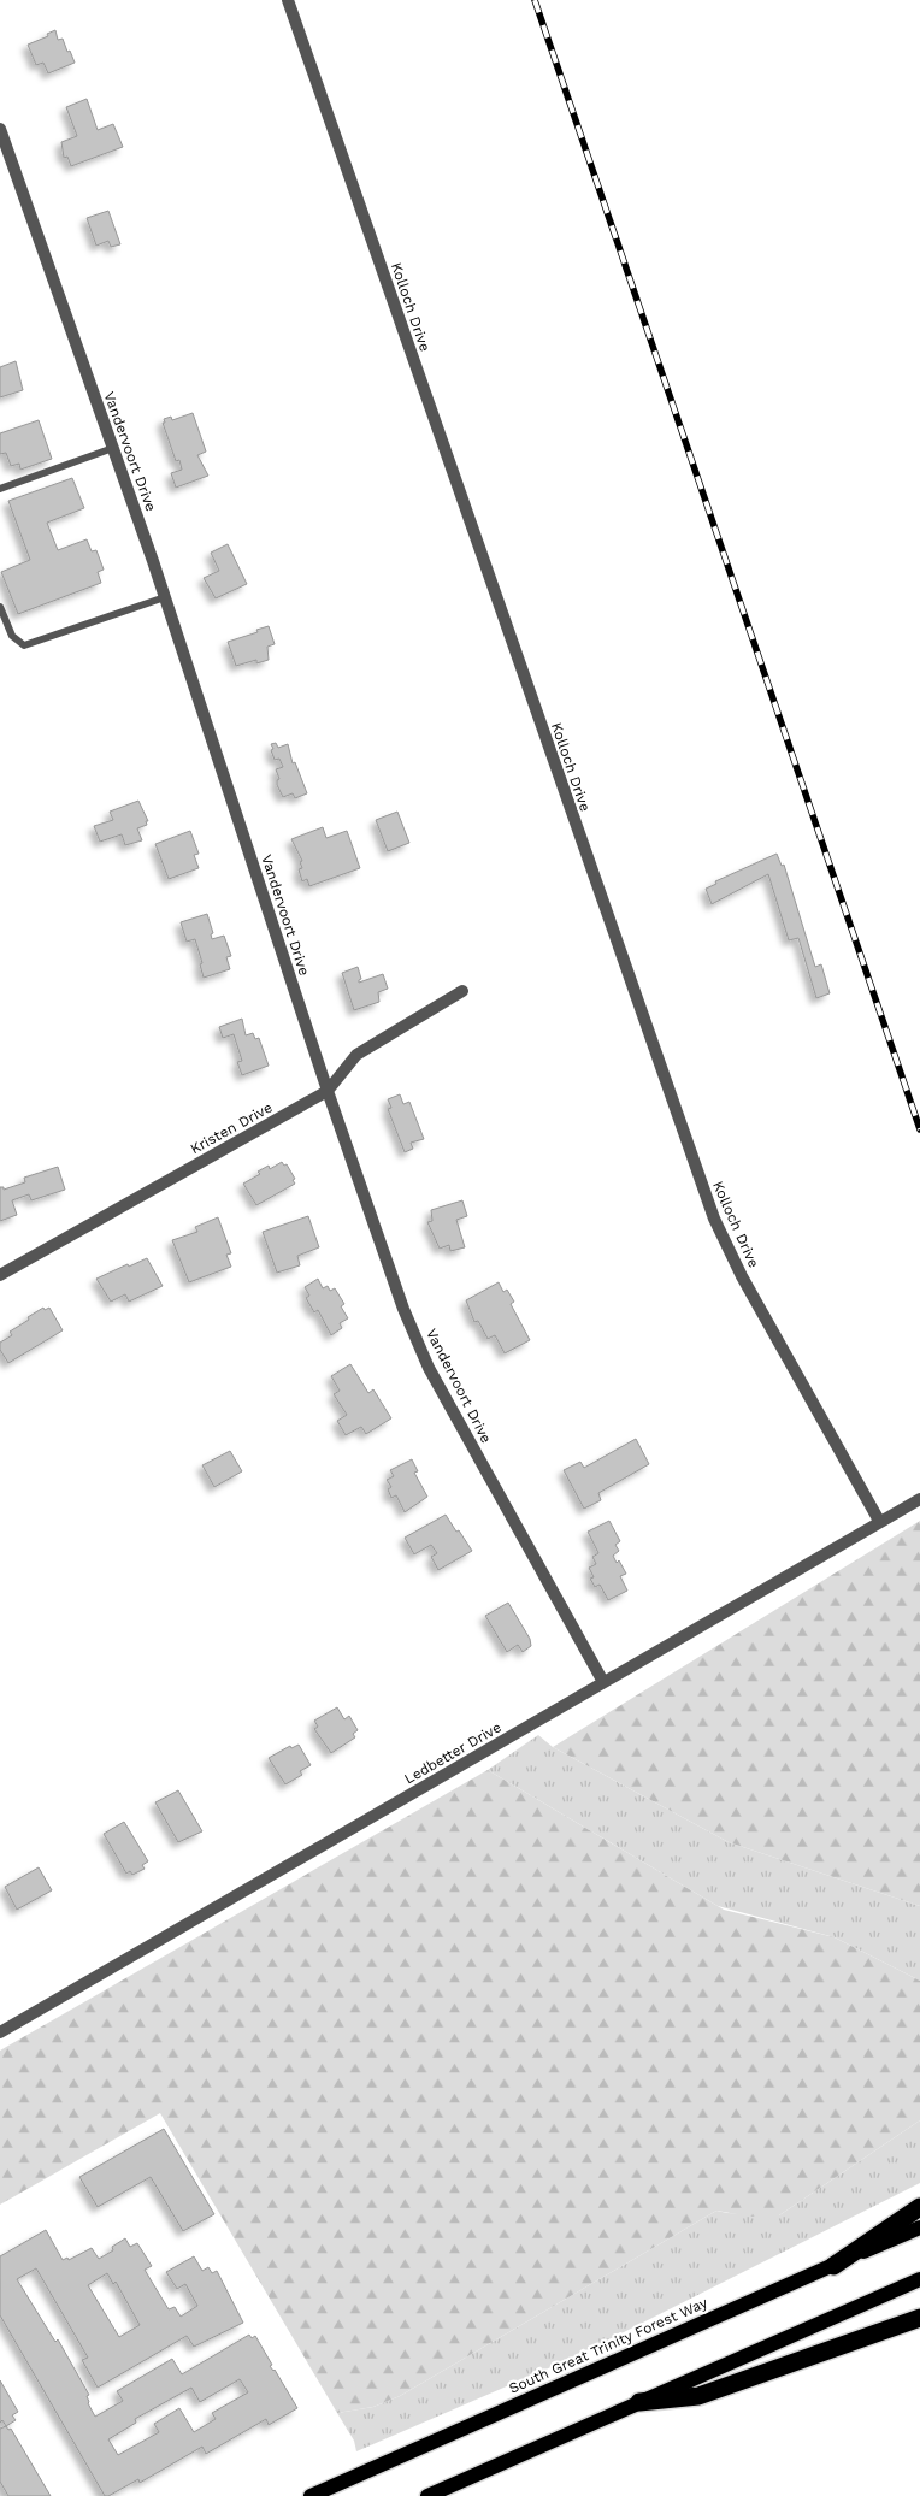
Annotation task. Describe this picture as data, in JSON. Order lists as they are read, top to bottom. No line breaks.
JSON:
{"streets":{"main road":["South Great Trinity Forest Way"],"street":["Kolloch Drive","Vandervoort Drive","Kristen Drive","Ledbetter Drive"]},"crossings":[["Kolloch Drive","Ledbetter Drive"],["Vandervoort Drive","Kristen Drive"],["Vandervoort Drive","Ledbetter Drive"]]}
